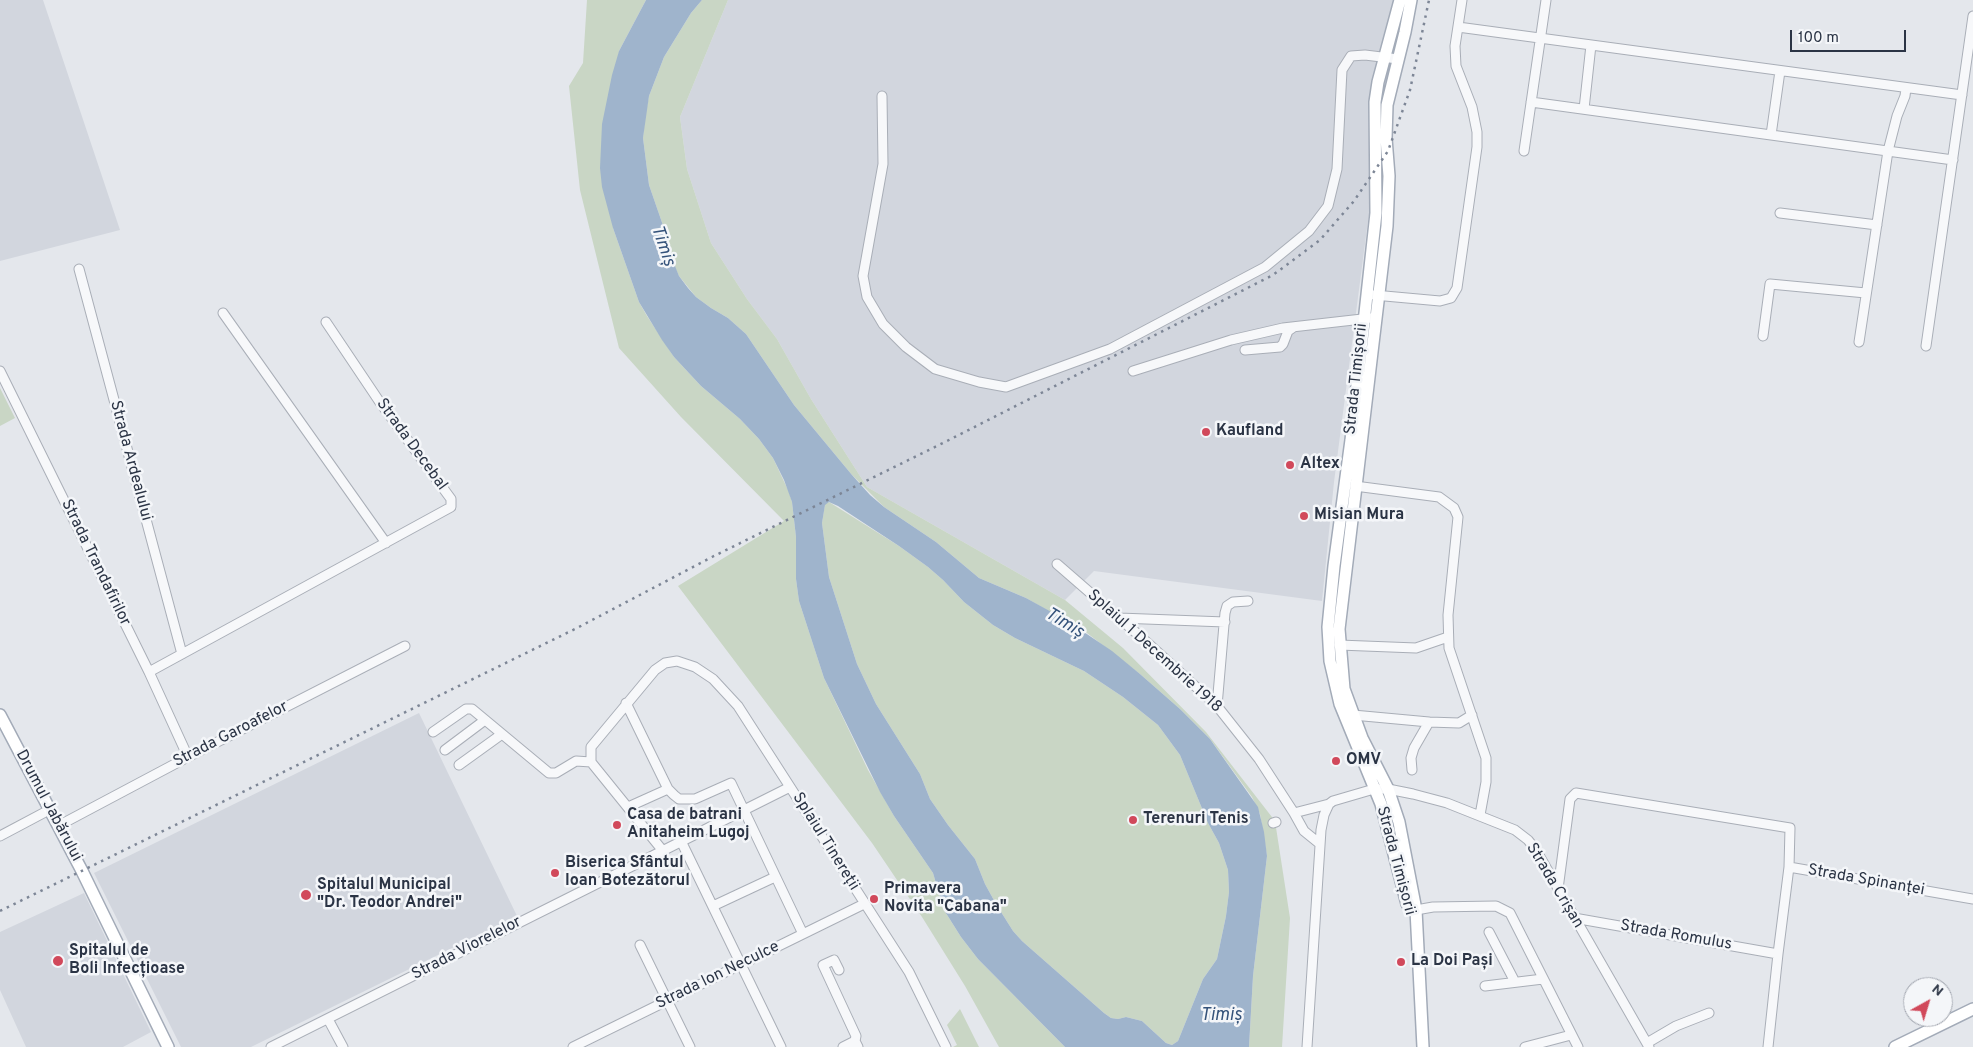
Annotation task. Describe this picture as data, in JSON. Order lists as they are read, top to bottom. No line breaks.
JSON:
{"streets":{"main road":["Strada Timișorii","Drumul Jabărului"],"street":["Strada Decebal","Strada Ardealului","Strada Trandafirilor","Splaiul 1 Decembrie 1918","Strada Garoafelor","Splaiul Tinereții","Strada Spinanței","Strada Crișan","Strada Romulus","Strada Viorelelor","Strada Ion Neculce"]},"crossings":[["Strada Timișorii","Strada Crișan"],["Strada Decebal","Strada Ardealului"],["Strada Decebal","Strada Trandafirilor"],["Strada Trandafirilor","Strada Garoafelor"],["Strada Garoafelor","Drumul Jabărului"],["Splaiul Tinereții","Strada Viorelelor"],["Splaiul Tinereții","Strada Ion Neculce"],["Strada Spinanței","Strada Romulus"],["Strada Crișan","Strada Romulus"]],"water":["Timiș"],"places":["Kaufland","Altex","Misian Mura","OMV","Terenuri Tenis","Casa de batrani Anitaheim Lugoj","Biserica Sfântul Ioan Botezătorul","Spitalul Municipal \"Dr. Teodor Andrei\"","Primavera Novita \"Cabana\"","Spitalul de Boli Infecțioase","La Doi Pași"],"scale_bar":"100 m","north":"top right"}
